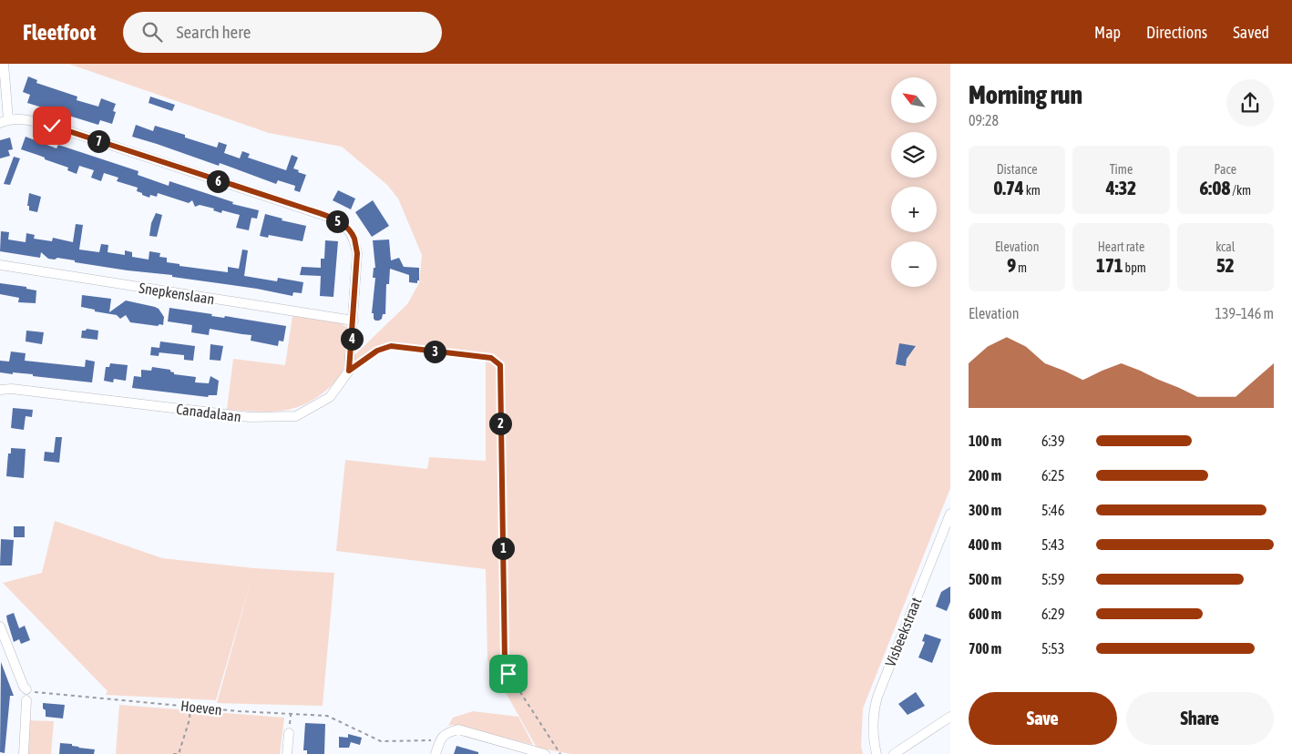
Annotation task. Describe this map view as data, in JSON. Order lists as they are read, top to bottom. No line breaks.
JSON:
{"streets":{"street":["Snepkenslaan","Canadalaan","Visbeekstraat"],"path":["Hoeven"]},"north":"top left","page":{"header":"Fleetfoot","search":"Search here","nav":["Map","Directions","Saved"],"heading":["Morning run","09:28"],"map_buttons":["+","−"],"pins":["7","6","5","4","3","2","1"],"stats":[["Distance","0.74 km"],["Time","4:32"],["Pace","6:08 /km"],["Elevation","9 m"],["Heart rate","171 bpm"],["kcal","52"]],"chart":["Elevation","139–146 m"],"list":[{"name":"100 m","note":"6:39"},{"name":"200 m","note":"6:25"},{"name":"300 m","note":"5:46"},{"name":"400 m","note":"5:43"},{"name":"500 m","note":"5:59"},{"name":"600 m","note":"6:29"},{"name":"700 m","note":"5:53"}],"buttons":["Save","Share"]}}
